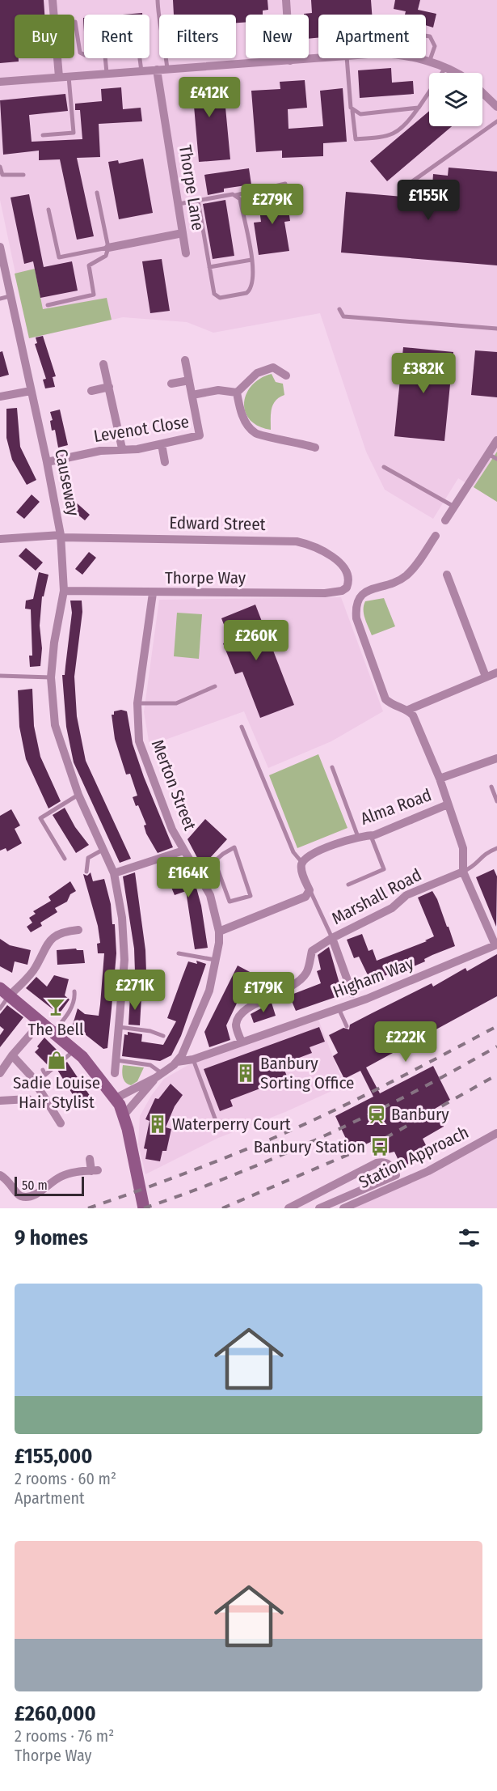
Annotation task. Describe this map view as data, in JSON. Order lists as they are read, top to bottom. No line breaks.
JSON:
{"streets":{"street":["Thorpe Lane","Levenot Close","Causeway","Edward Street","Thorpe Way","Merton Street","Alma Road","Marshall Road","Higham Way","Station Approach"]},"crossings":[["Levenot Close","Causeway"],["Causeway","Edward Street"],["Causeway","Thorpe Way"],["Edward Street","Thorpe Way"],["Thorpe Way","Merton Street"],["Merton Street","Higham Way"],["Marshall Road","Higham Way"]],"places":{"bar":["The Bell"],"shop":["Sadie Louise Hair Stylist"],"building":["Banbury Sorting Office","Waterperry Court"],"station":["Banbury"],"bus stop":["Banbury Station"]},"scale_bar":"50 m","page":{"chip":["Buy","Rent","Filters","New","Apartment"],"price":["£412K","£155K","£279K","£382K","£260K","£164K","£271K","£179K","£222K"],"scale":"50 m","heading":"9 homes","list":[{"name":"£155,000","note":"2 rooms · 60 m² · Apartment"},{"name":"£260,000","note":"2 rooms · 76 m² · Thorpe Way"}]}}
